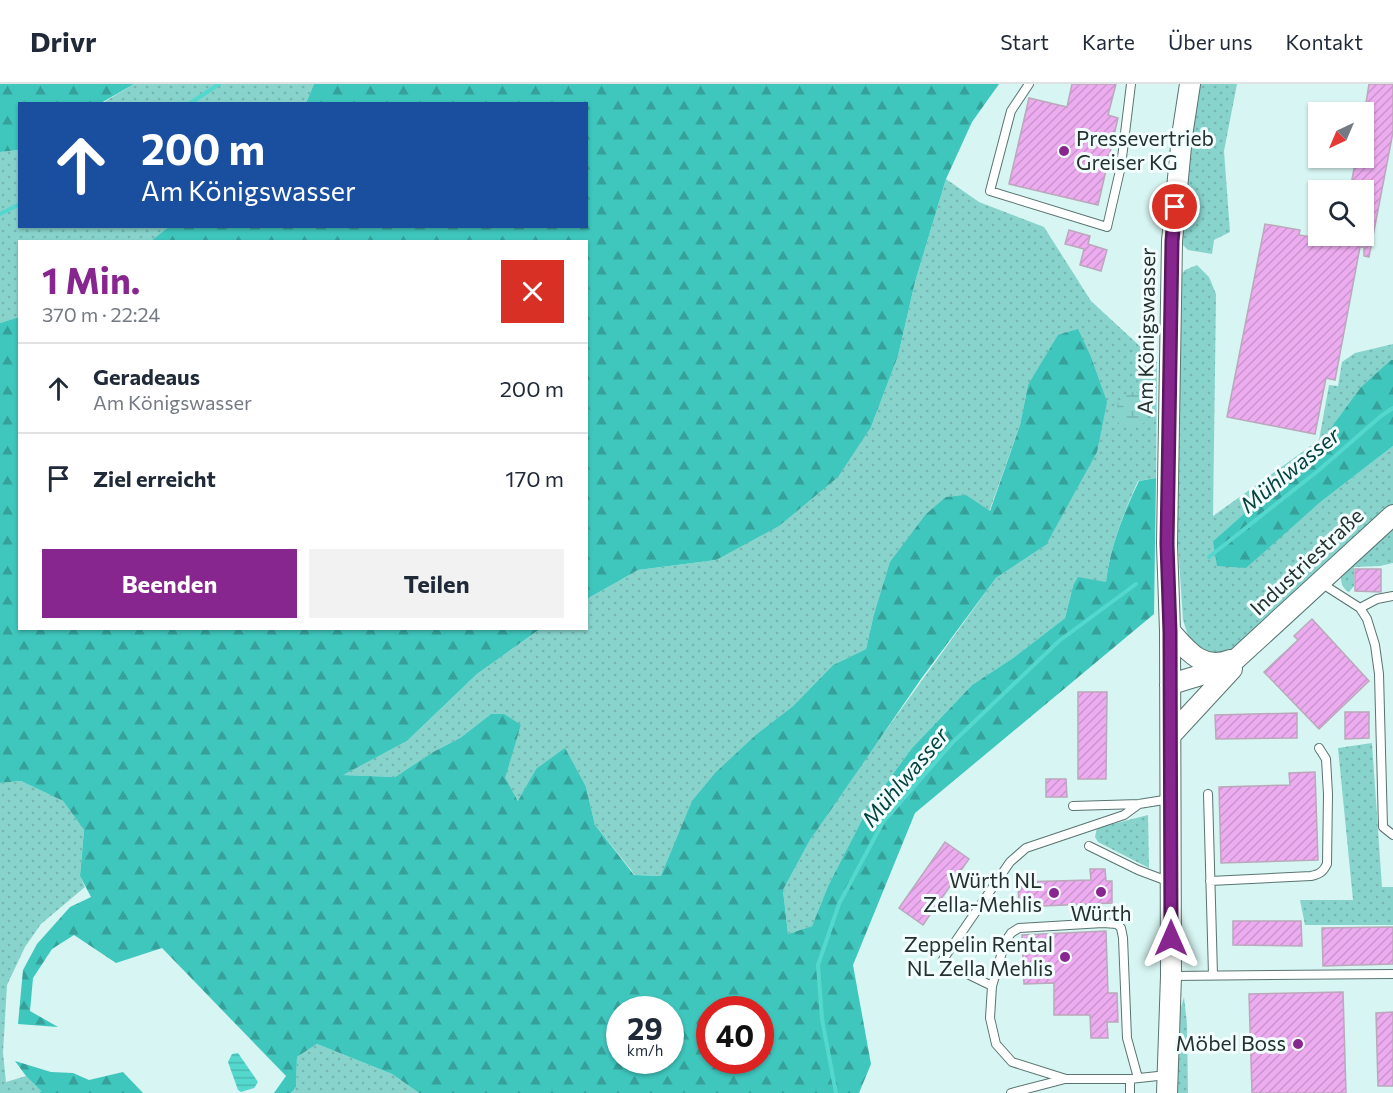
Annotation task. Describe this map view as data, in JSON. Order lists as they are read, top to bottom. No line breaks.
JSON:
{"streets":{"street":["Am Königswasser","Industriestraße"]},"crossings":[["Am Königswasser","Industriestraße"]],"water":["Mühlwasser"],"places":["Pressevertrieb Greiser KG","Würth","Würth NL Zella-Mehlis","Zeppelin Rental NL Zella Mehlis","Möbel Boss"],"north":"bottom left","page":{"header":"Drivr","nav":["Start","Karte","Über uns","Kontakt"],"turn":["200 m","Am Königswasser"],"heading":["1 Min.","370 m · 22:24"],"list":[{"name":"Geradeaus","note":"Am Königswasser","value":"200 m"},{"name":"Ziel erreicht","value":"170 m"}],"buttons":["Beenden","Teilen"],"speed":"29 km/h","limit":"40"}}
